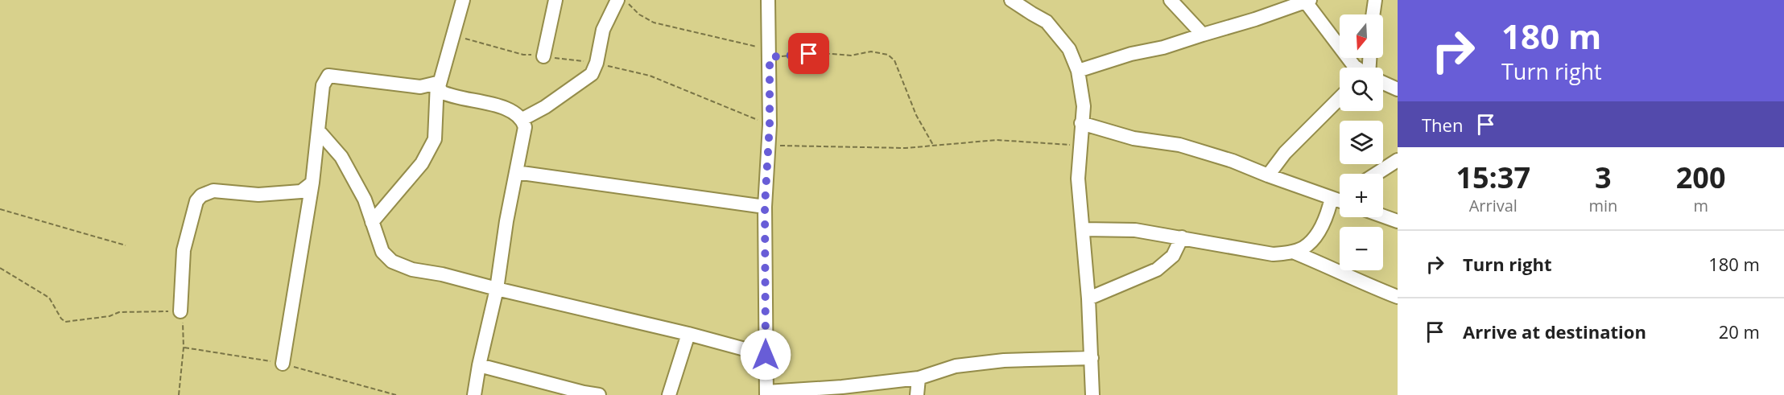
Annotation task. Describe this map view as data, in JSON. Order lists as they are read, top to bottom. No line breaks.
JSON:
{"north":"bottom","page":{"turn":["180 m","Turn right"],"map_buttons":["+","−"],"then":"Then","eta":["15:37","Arrival","3","min","200","m"],"list":[{"name":"Turn right","value":"180 m"},{"name":"Arrive at destination","value":"20 m"}]}}
